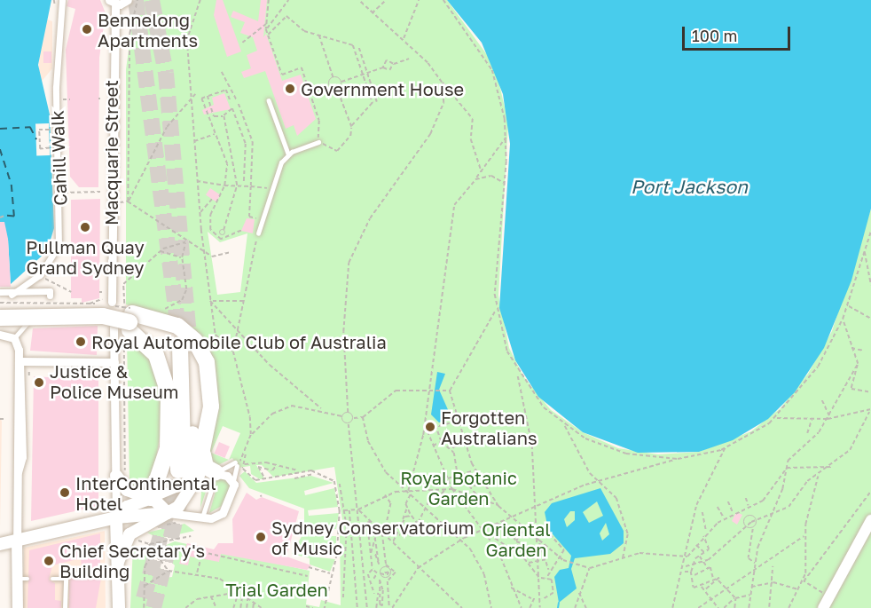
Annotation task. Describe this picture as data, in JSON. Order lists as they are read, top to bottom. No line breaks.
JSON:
{"streets":{"street":["Macquarie Street","Cahill Walk"]},"water":["Port Jackson"],"parks":["Royal Botanic Garden","Oriental Garden","Trial Garden"],"places":["Bennelong Apartments","Government House","Pullman Quay Grand Sydney","Royal Automobile Club of Australia","Justice & Police Museum","Forgotten Australians","InterContinental Hotel","Sydney Conservatorium of Music","Chief Secretary's Building"],"scale_bar":"100 m"}
